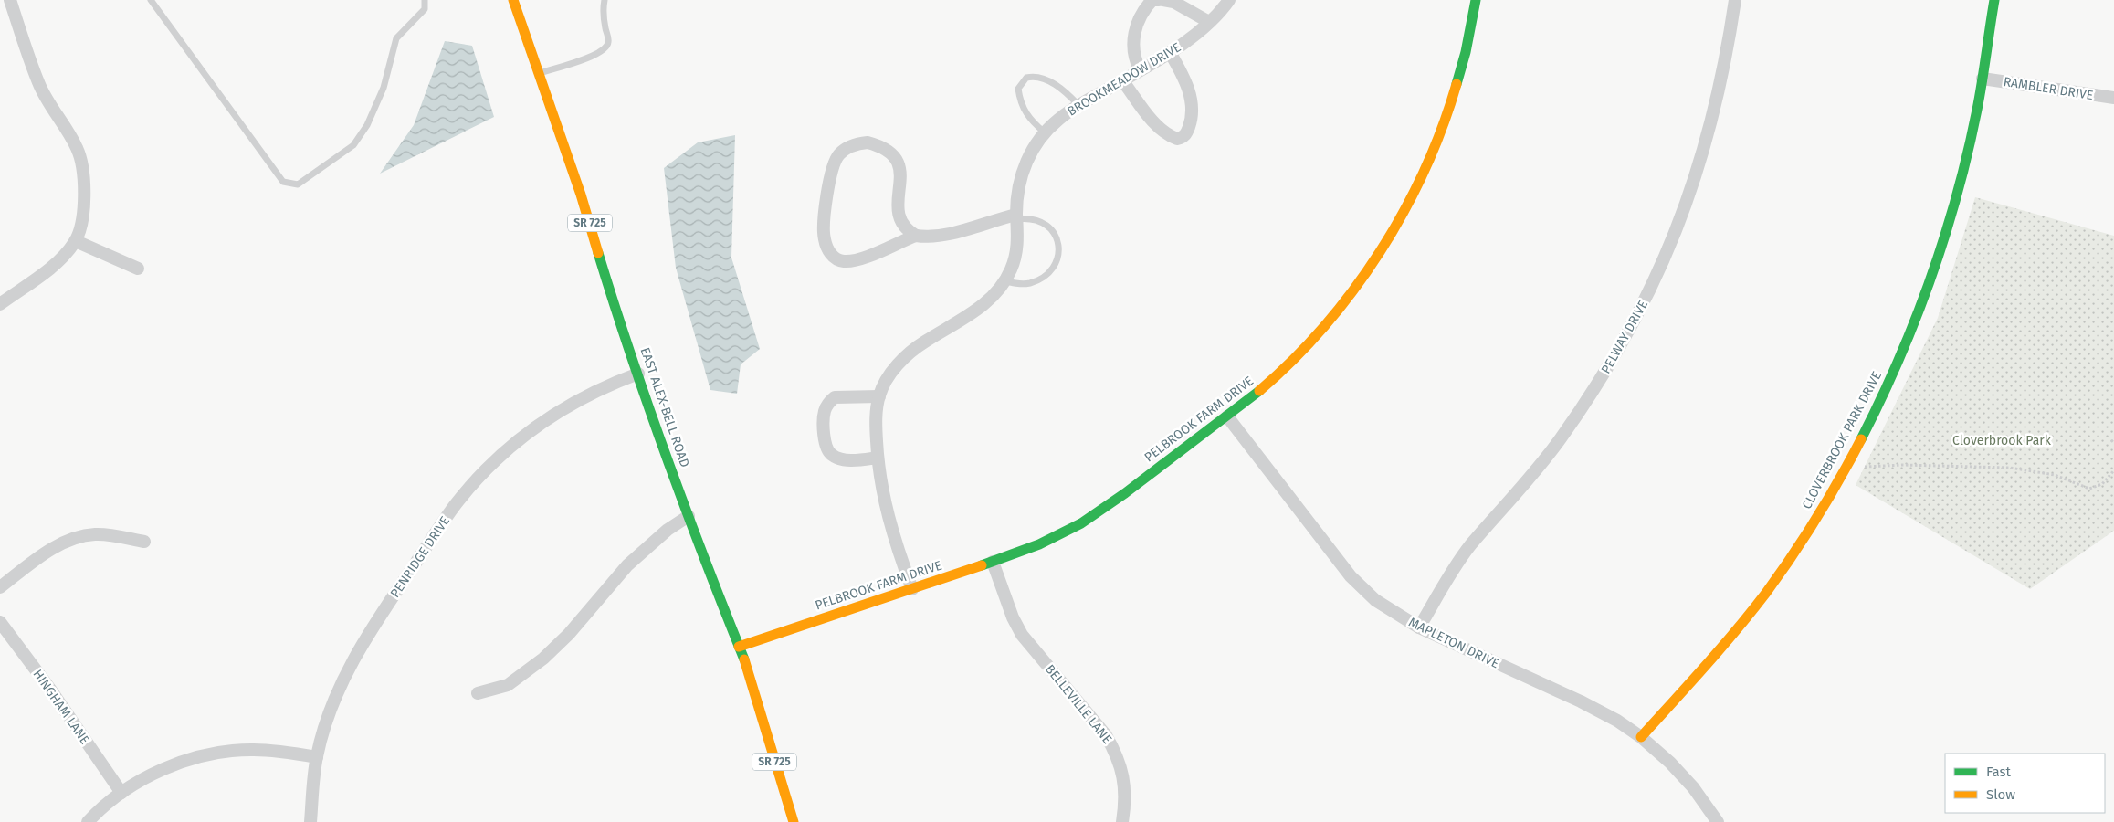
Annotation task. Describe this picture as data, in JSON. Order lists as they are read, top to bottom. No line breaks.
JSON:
{"streets":{"street":["BROOKMEADOW DRIVE","RAMBLER DRIVE","SR 725","PELWAY DRIVE","EAST ALEX-BELL ROAD","PELBROOK FARM DRIVE","CLOVERBROOK PARK DRIVE","PENRIDGE DRIVE","MAPLETON DRIVE","BELLEVILLE LANE","HINGHAM LANE"]},"crossings":[["BROOKMEADOW DRIVE","PELBROOK FARM DRIVE"],["RAMBLER DRIVE","CLOVERBROOK PARK DRIVE"],["PELWAY DRIVE","MAPLETON DRIVE"],["EAST ALEX-BELL ROAD","PELBROOK FARM DRIVE"],["EAST ALEX-BELL ROAD","PENRIDGE DRIVE"],["PELBROOK FARM DRIVE","MAPLETON DRIVE"],["PELBROOK FARM DRIVE","BELLEVILLE LANE"],["CLOVERBROOK PARK DRIVE","MAPLETON DRIVE"]],"parks":["Cloverbrook Park"],"legend":["Fast","Slow"]}
